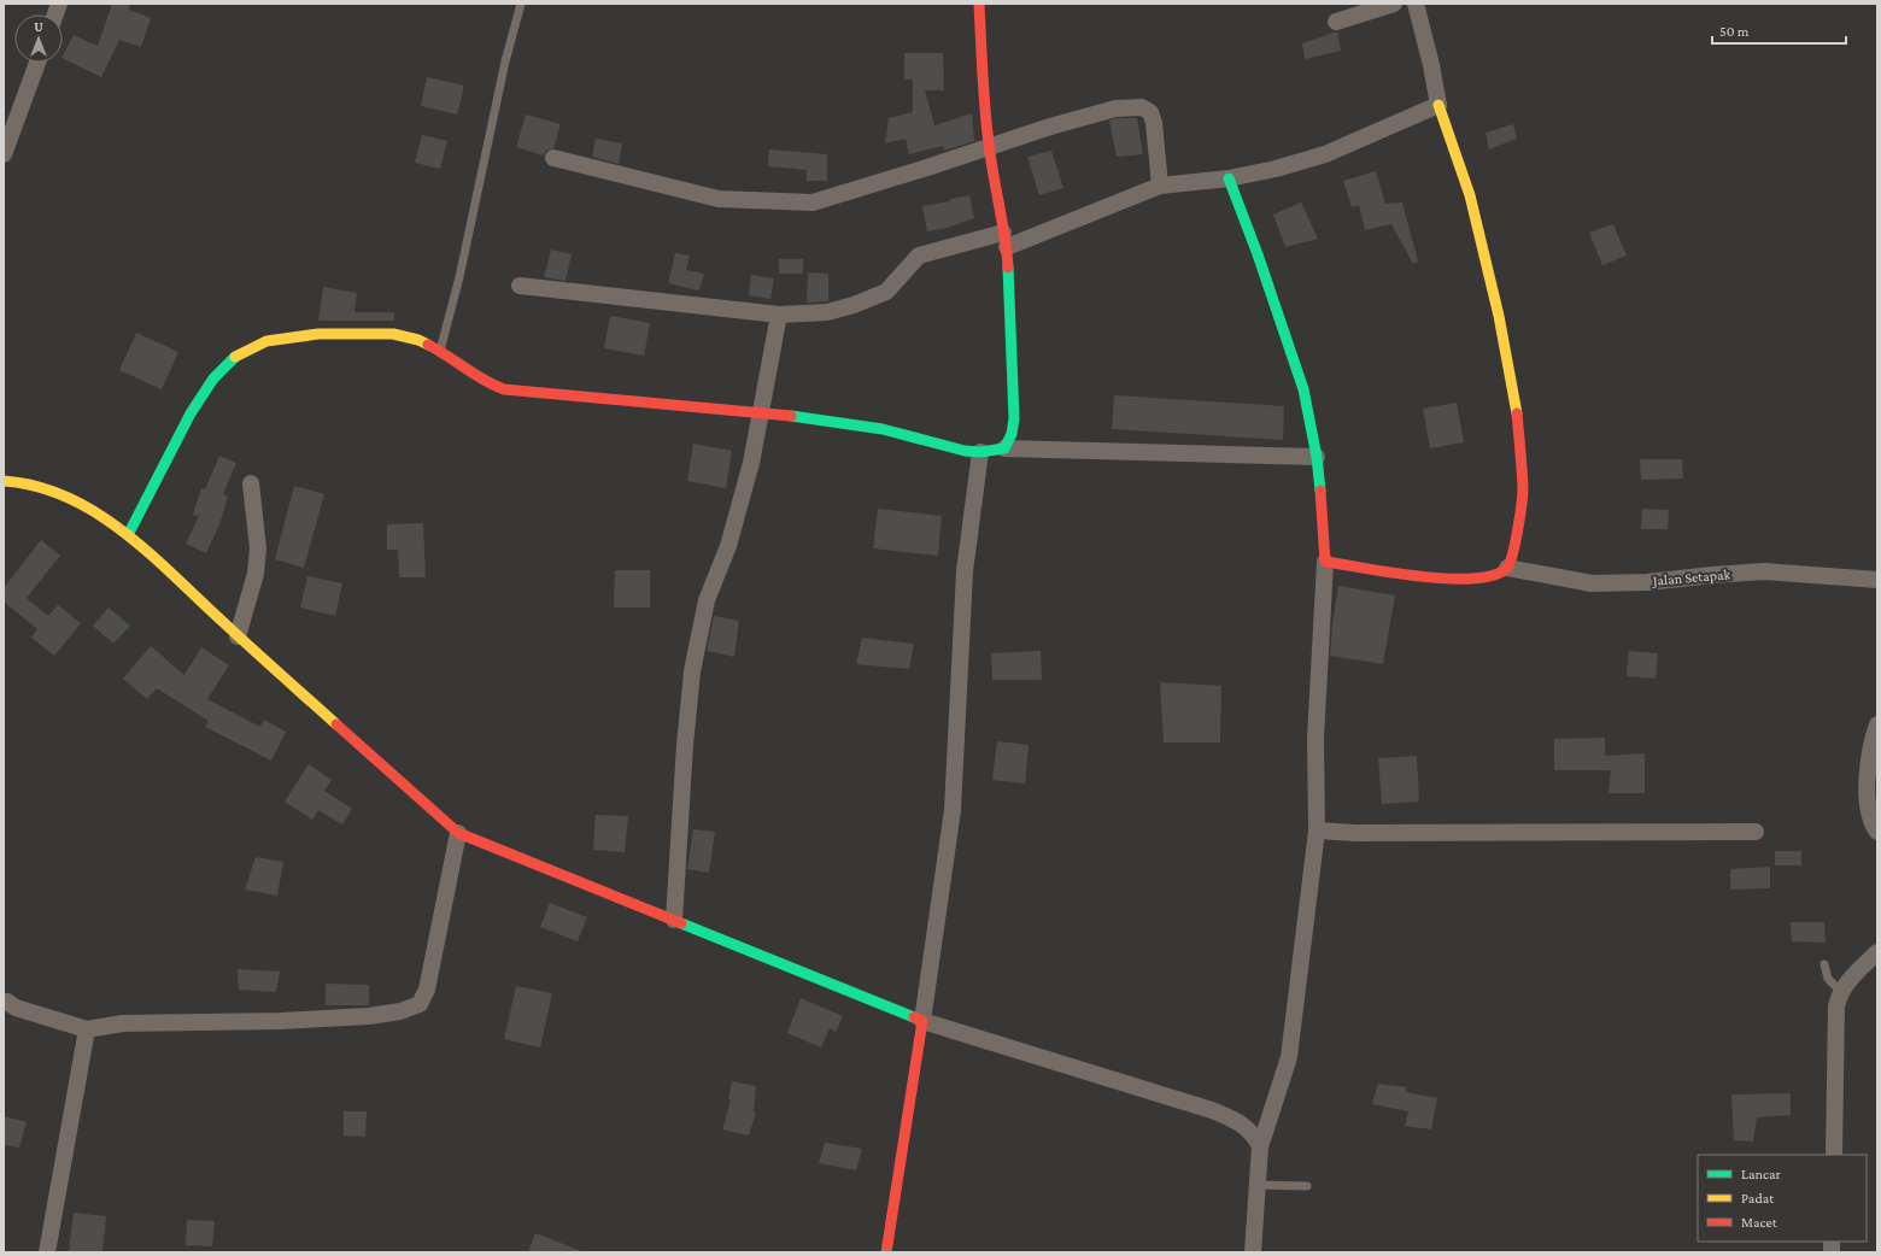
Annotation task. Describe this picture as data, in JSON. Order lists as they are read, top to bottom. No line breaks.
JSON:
{"streets":{"street":["Jalan Setapak"]},"legend":["Lancar","Padat","Macet"],"scale_bar":"50 m","north":"top"}
